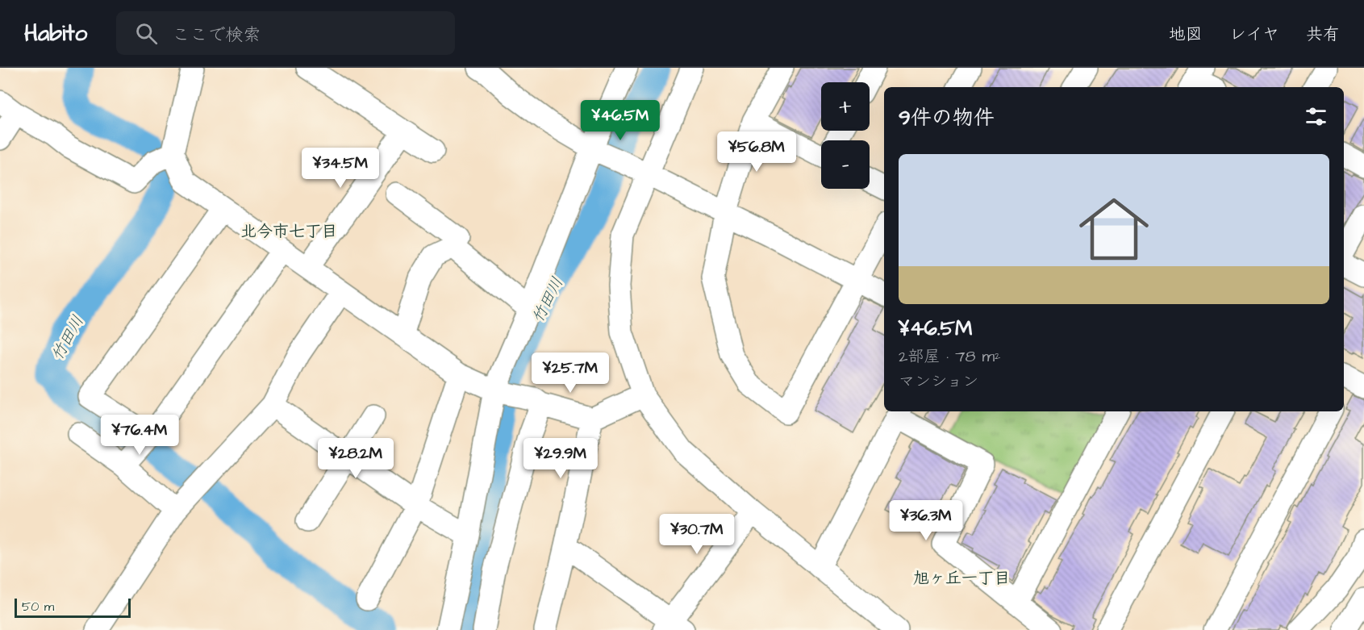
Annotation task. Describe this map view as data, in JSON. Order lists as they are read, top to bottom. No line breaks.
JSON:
{"districts":["北今市七丁目","旭ヶ丘一丁目"],"water":["竹田川"],"scale_bar":"50 m","page":{"header":"Habito","search":"ここで検索","nav":["地図","レイヤ","共有"],"map_buttons":["+","−"],"heading":"9件の物件","price":["¥46.5M","¥56.8M","¥34.5M","¥25.7M","¥76.4M","¥28.2M","¥29.9M","¥36.3M","¥30.7M"],"list":[{"name":"¥46.5M","note":"2部屋 · 78 m² · マンション"}],"scale":"50 m"}}
